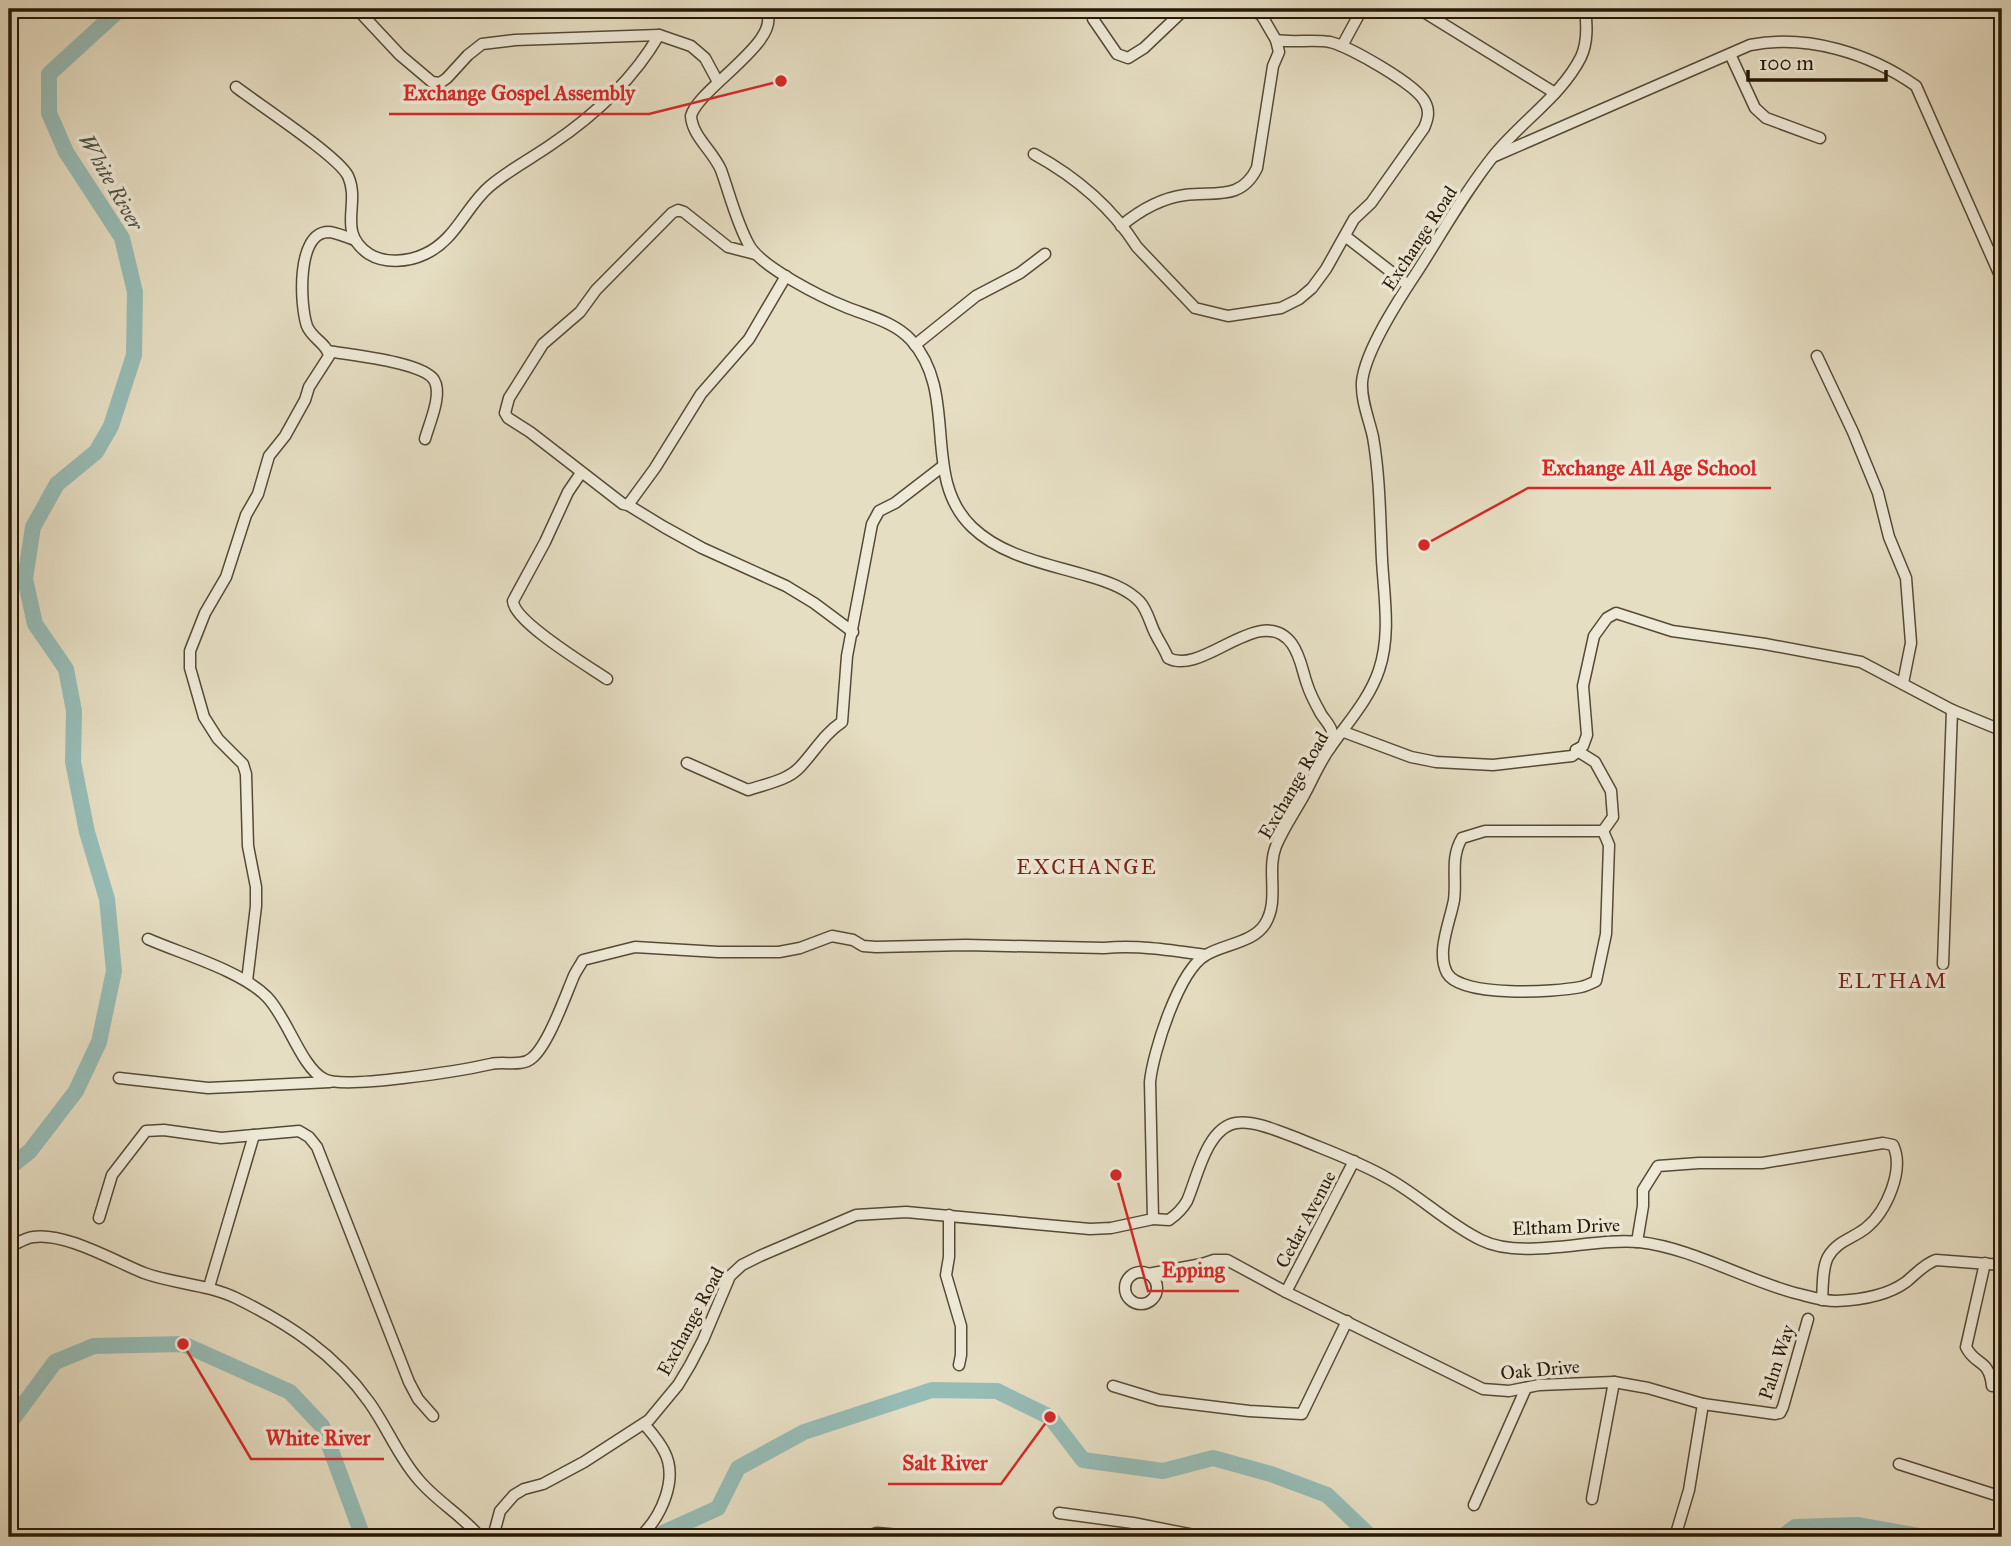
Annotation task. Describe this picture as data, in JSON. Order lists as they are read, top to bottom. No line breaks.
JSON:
{"streets":{"street":["Exchange Road","Cedar Avenue","Eltham Drive","Palm Way","Oak Drive"]},"crossings":[["Exchange Road","Eltham Drive"],["Cedar Avenue","Eltham Drive"],["Cedar Avenue","Oak Drive"],["Palm Way","Oak Drive"]],"districts":["EXCHANGE","ELTHAM"],"water":["White River"],"places":["Exchange Gospel Assembly","Exchange All Age School","Epping","White River","Salt River"],"scale_bar":"100 m"}
